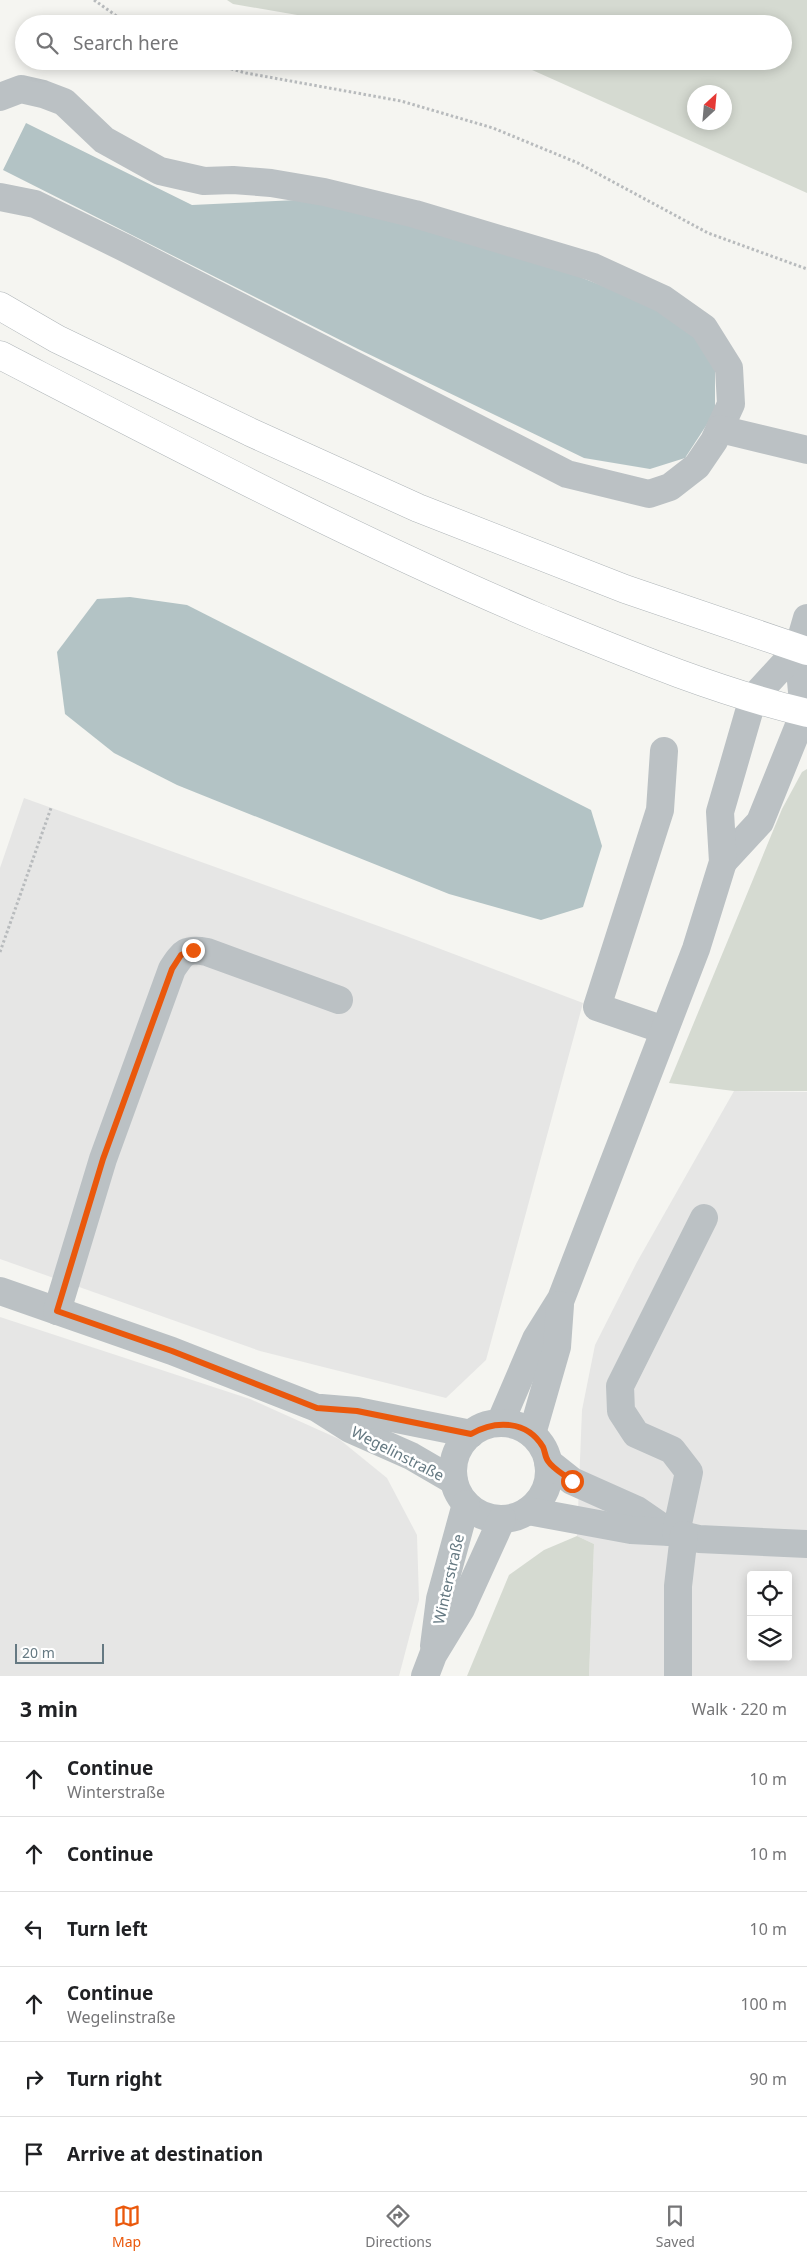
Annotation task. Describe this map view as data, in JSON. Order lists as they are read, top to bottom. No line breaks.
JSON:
{"streets":{"street":["Wegelinstraße","Winterstraße"]},"crossings":[["Wegelinstraße","Winterstraße"]],"scale_bar":"20 m","north":"top right","page":{"search":"Search here","scale":"20 m","heading":["3 min","Walk · 220 m"],"list":[["Continue","Winterstraße","10 m"],["Continue","10 m"],["Turn left","10 m"],["Continue","Wegelinstraße","100 m"],["Turn right","90 m"],"Arrive at destination"],"nav":["Map","Directions","Saved"]}}
